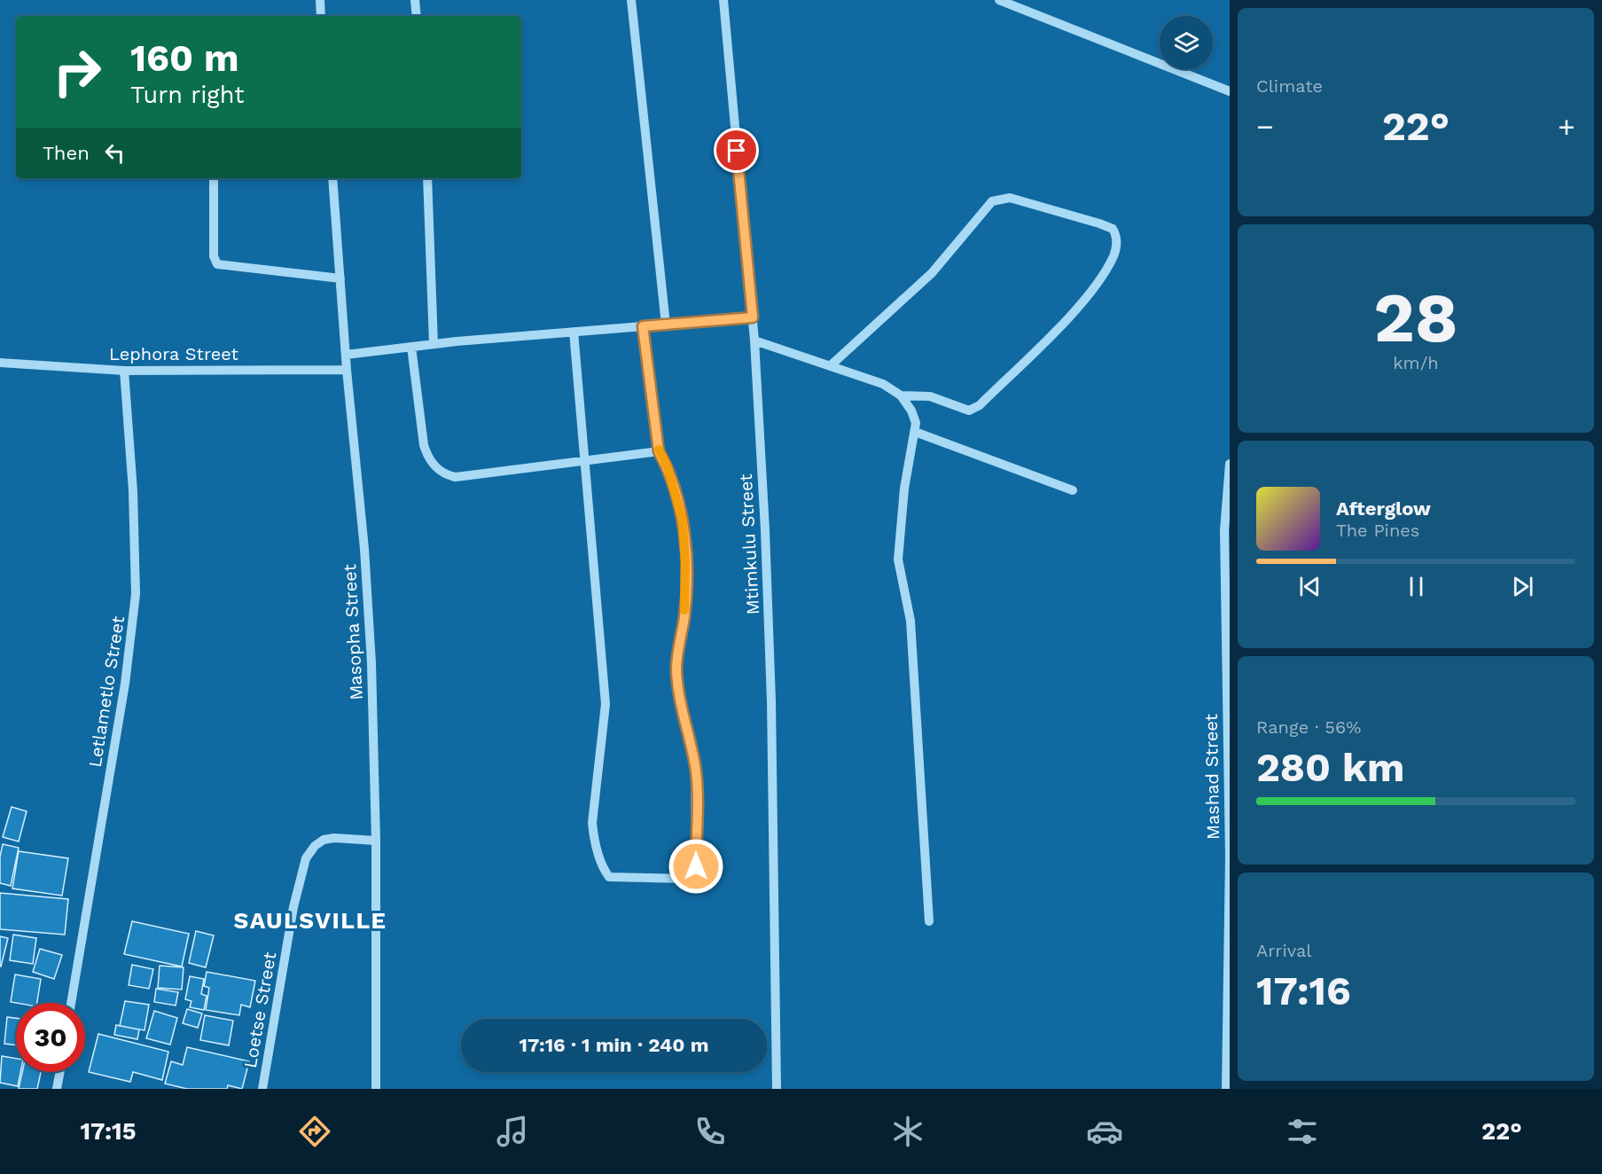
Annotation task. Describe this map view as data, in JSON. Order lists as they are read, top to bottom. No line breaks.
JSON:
{"streets":{"street":["Lephora Street","Mtimkulu Street","Masopha Street","Letlametlo Street","Mashad Street","Loetse Street"]},"crossings":[["Lephora Street","Masopha Street"],["Lephora Street","Letlametlo Street"],["Masopha Street","Loetse Street"]],"districts":["SAULSVILLE"],"page":{"tile":["Climate",["28","km/h"],["Range · 56%","280 km"],["Arrival","17:16"]],"turn":["160 m","Turn right"],"heat":["−","22°","+"],"then":"Then","song":["Afterglow","The Pines"],"limit":"30","trip":"17:16 · 1 min · 240 m","tabs":["17:15","22°"]}}
